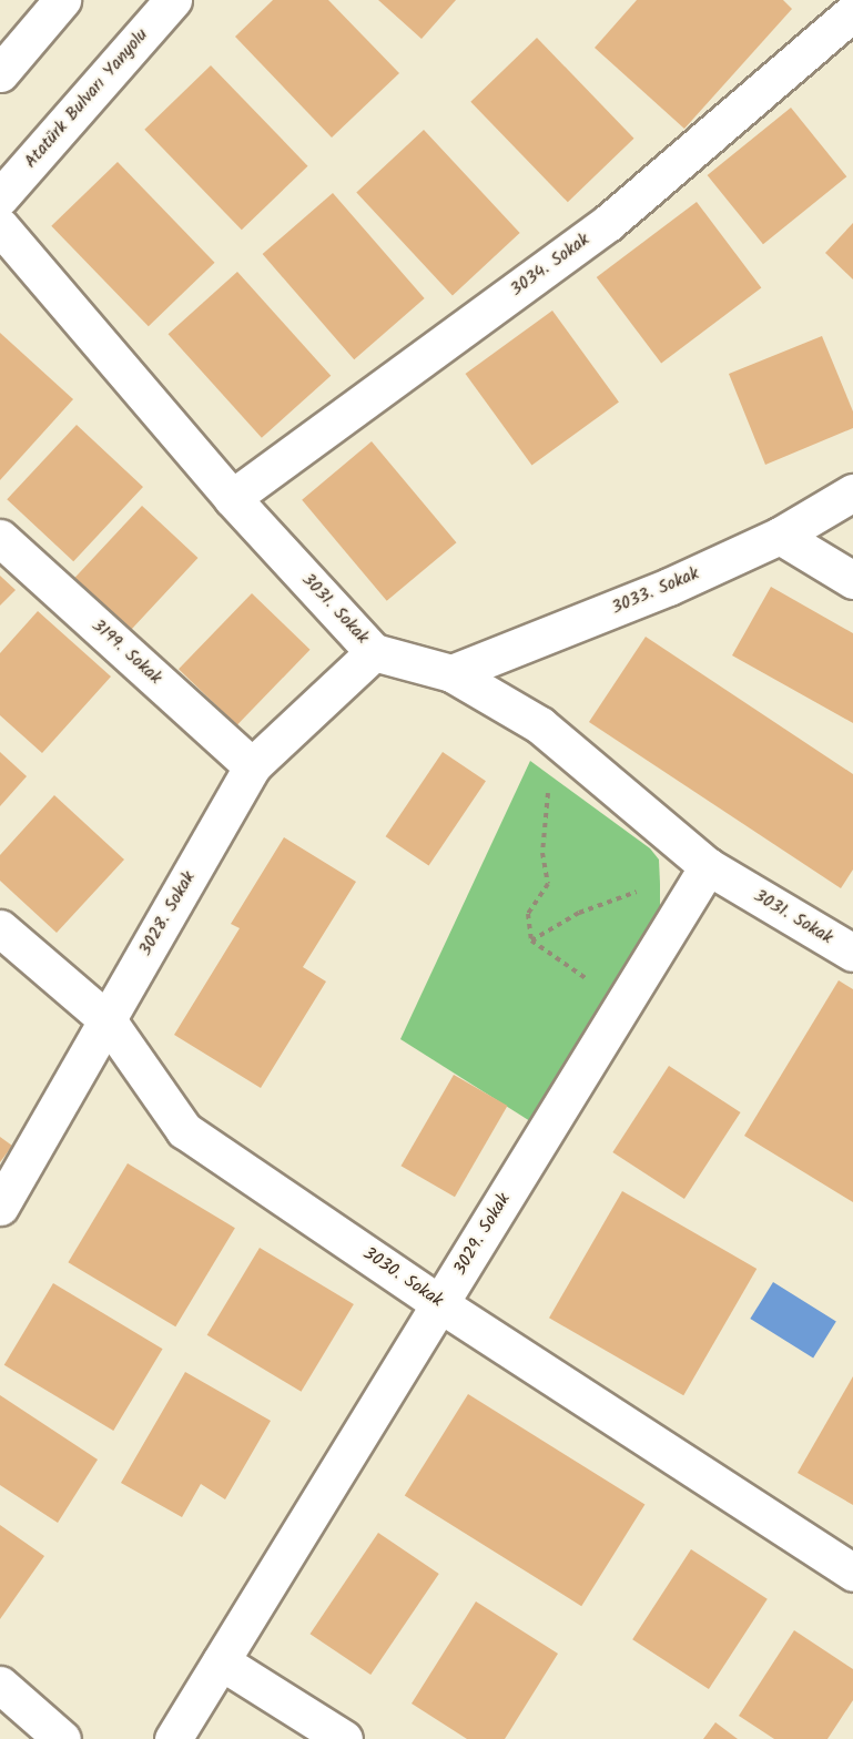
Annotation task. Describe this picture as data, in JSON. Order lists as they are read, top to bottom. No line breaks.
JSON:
{"streets":{"main road":["Atatürk Bulvarı Yanyolu","3034. Sokak","3033. Sokak","3031. Sokak","3199. Sokak","3028. Sokak","3029. Sokak","3030. Sokak"]},"crossings":[["3034. Sokak","3031. Sokak"],["3033. Sokak","3031. Sokak"],["3031. Sokak","3028. Sokak"],["3031. Sokak","3029. Sokak"],["3199. Sokak","3028. Sokak"],["3028. Sokak","3030. Sokak"],["3029. Sokak","3030. Sokak"]]}
